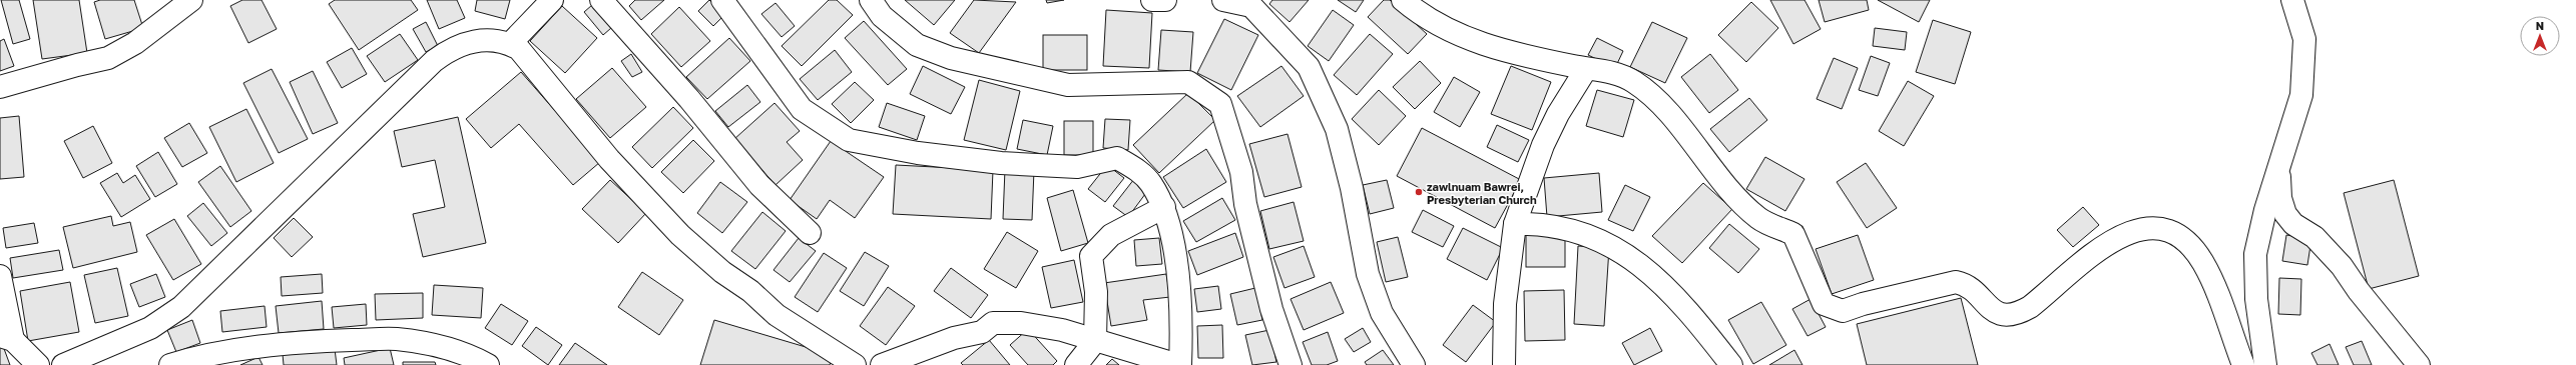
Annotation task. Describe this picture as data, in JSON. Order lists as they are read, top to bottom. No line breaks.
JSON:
{"places":["zawlnuam Bawrei, Presbyterian Church"],"north":"top"}
